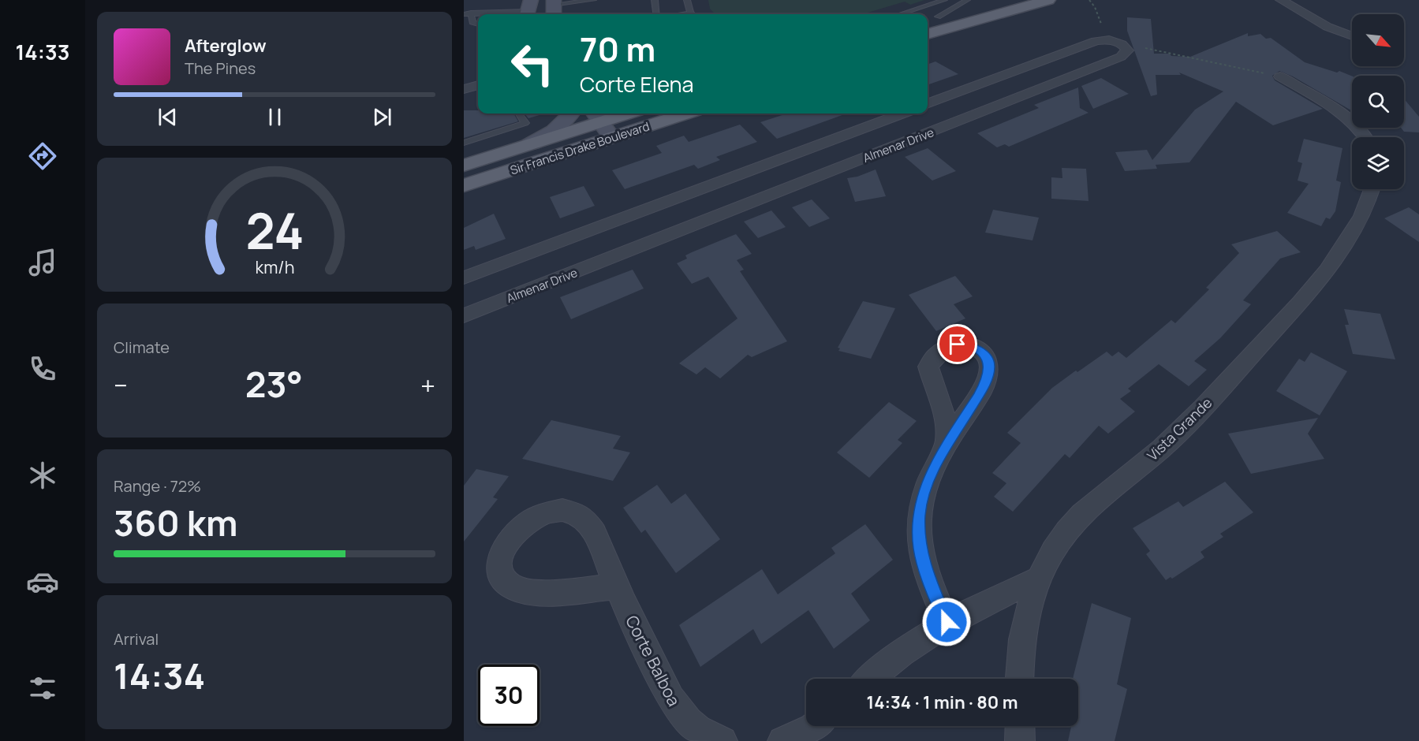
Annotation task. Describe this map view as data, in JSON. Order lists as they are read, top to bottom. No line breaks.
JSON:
{"streets":{"main road":["Sir Francis Drake Boulevard"],"street":["Almenar Drive","Vista Grande","Corte Balboa"]},"north":"bottom right","page":{"tabs":"14:33","turn":["70 m","Corte Elena"],"song":["Afterglow","The Pines"],"tile":["Climate",["Range · 72%","360 km"],["Arrival","14:34"]],"heat":["−","23°","+"],"limit":"30","trip":"14:34 · 1 min · 80 m","gauge":["24","km/h"]}}
